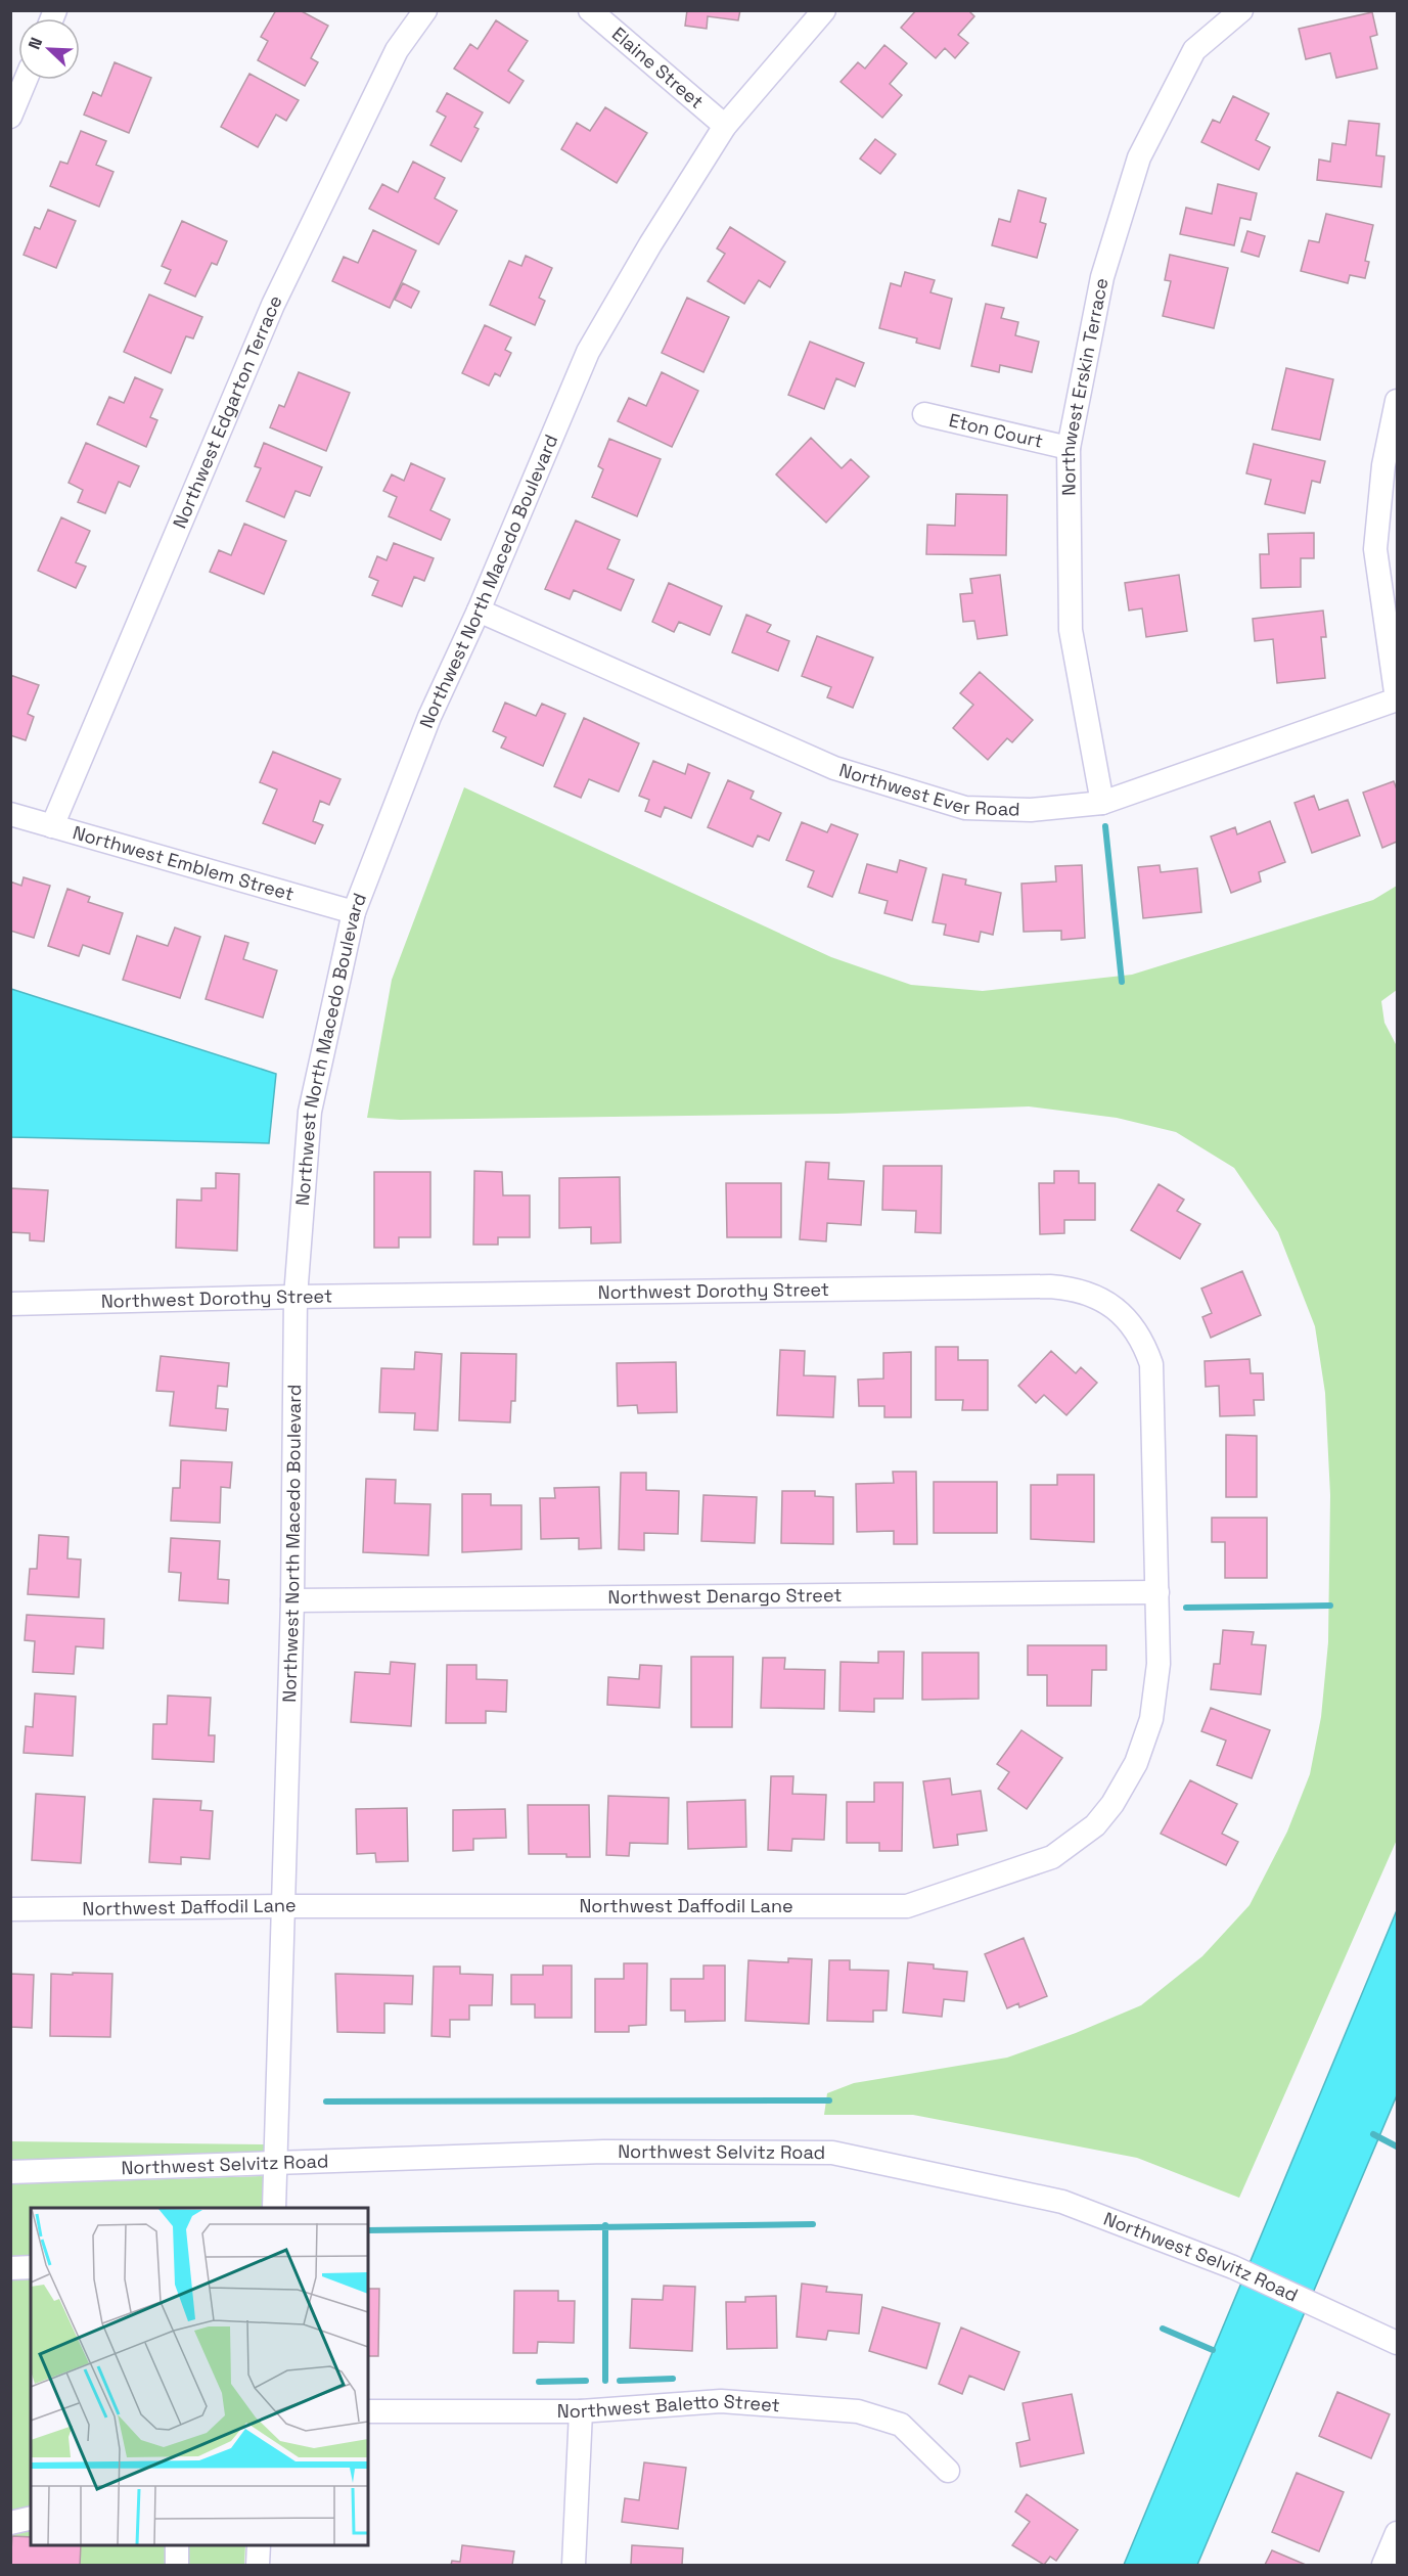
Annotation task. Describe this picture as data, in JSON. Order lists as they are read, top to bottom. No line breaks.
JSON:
{"streets":{"street":["Elaine Street","Northwest Erskin Terrace","Northwest Edgarton Terrace","Eton Court","Northwest North Macedo Boulevard","Northwest Ever Road","Northwest Emblem Street","Northwest Dorothy Street","Northwest Denargo Street","Northwest Daffodil Lane","Northwest Selvitz Road","Northwest Baletto Street"]},"crossings":[["Elaine Street","Northwest North Macedo Boulevard"],["Northwest Erskin Terrace","Eton Court"],["Northwest Erskin Terrace","Northwest Ever Road"],["Northwest Edgarton Terrace","Northwest Emblem Street"],["Northwest North Macedo Boulevard","Northwest Ever Road"],["Northwest North Macedo Boulevard","Northwest Emblem Street"],["Northwest North Macedo Boulevard","Northwest Dorothy Street"],["Northwest North Macedo Boulevard","Northwest Denargo Street"],["Northwest North Macedo Boulevard","Northwest Daffodil Lane"],["Northwest North Macedo Boulevard","Northwest Selvitz Road"],["Northwest Dorothy Street","Northwest Denargo Street"],["Northwest Dorothy Street","Northwest Daffodil Lane"],["Northwest Denargo Street","Northwest Daffodil Lane"]],"north":"top left"}
